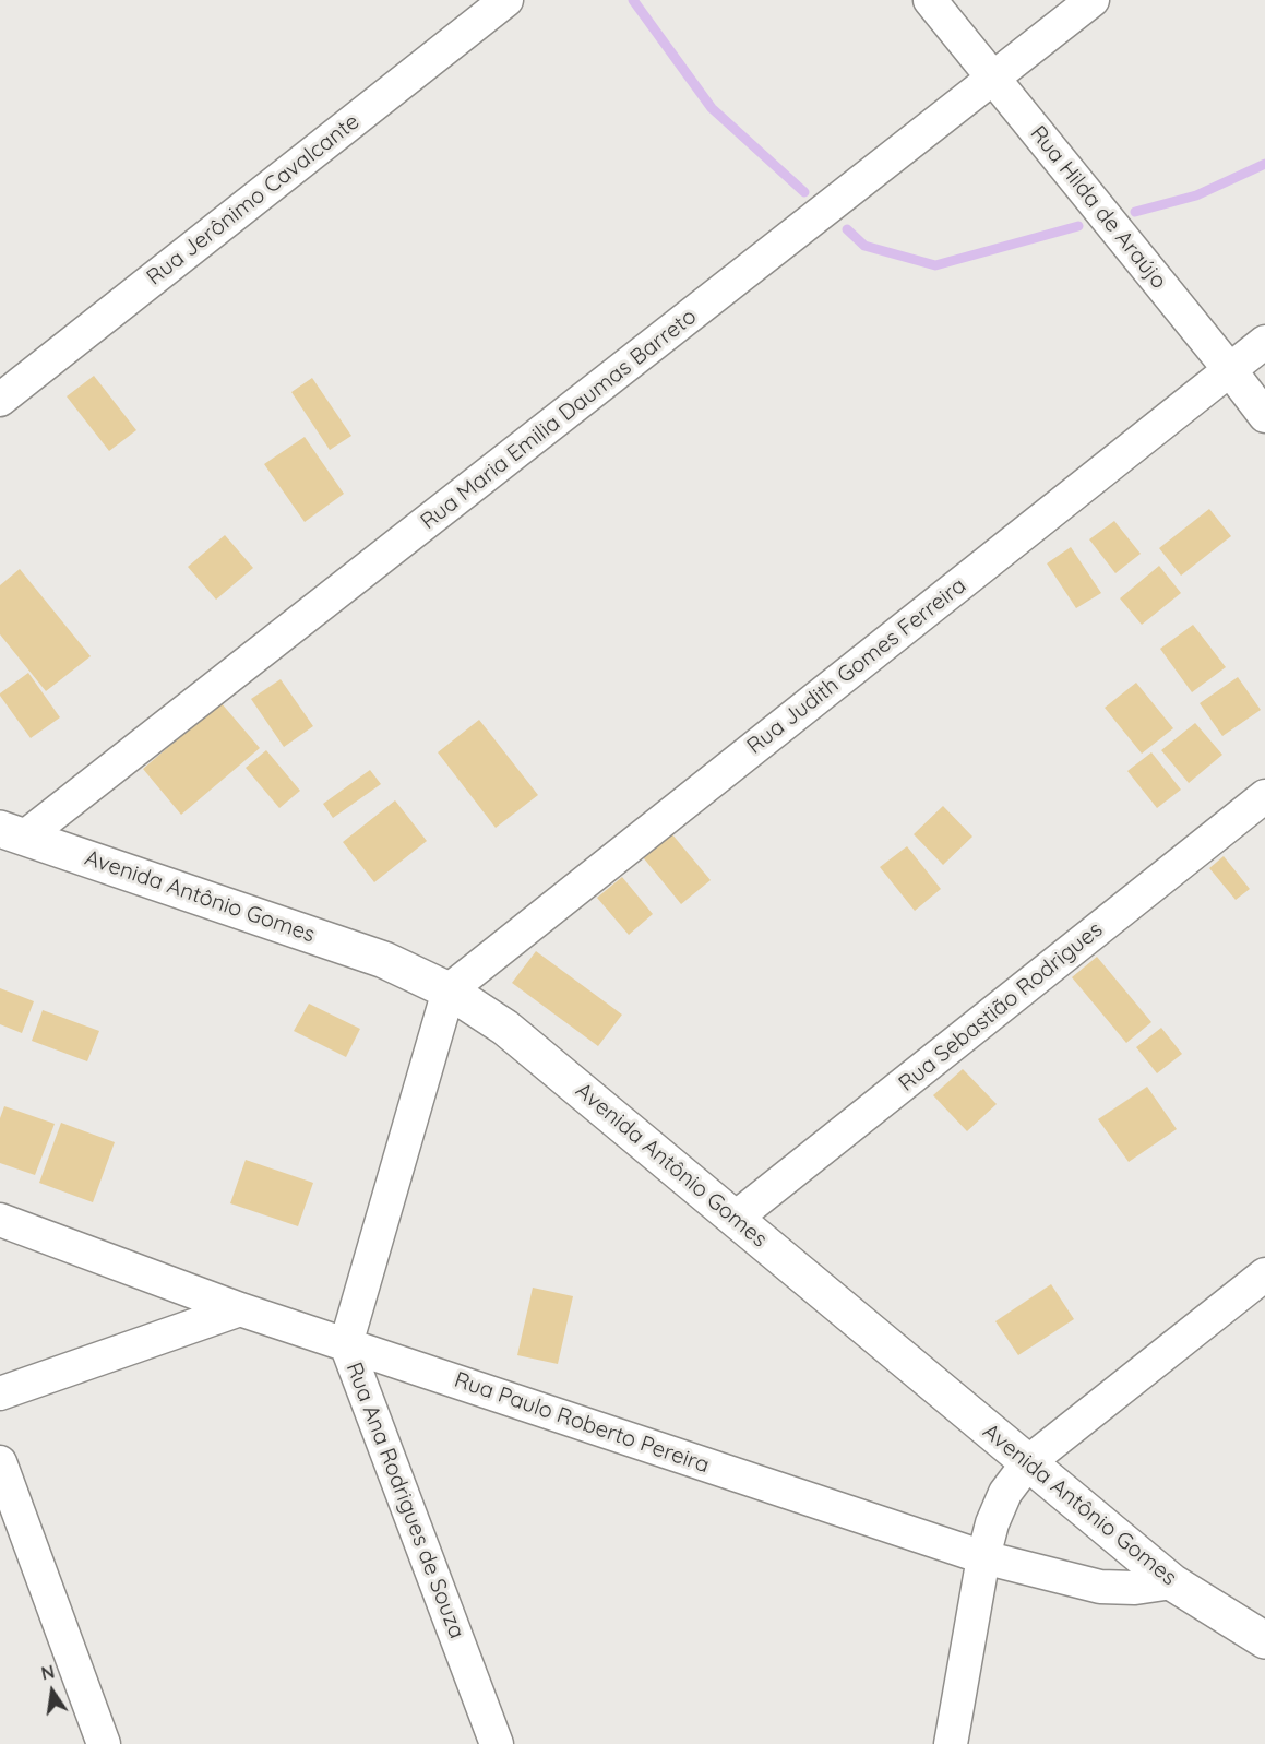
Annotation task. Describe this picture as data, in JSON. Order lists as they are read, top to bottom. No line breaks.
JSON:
{"streets":{"street":["Rua Jerônimo Cavalcante","Rua Hilda de Araújo","Rua Maria Emilia Daumas Barreto","Rua Judith Gomes Ferreira","Avenida Antônio Gomes","Rua Sebastião Rodrigues","Rua Paulo Roberto Pereira","Rua Ana Rodrigues de Souza"]},"crossings":[["Rua Hilda de Araújo","Rua Maria Emilia Daumas Barreto"],["Rua Hilda de Araújo","Rua Judith Gomes Ferreira"],["Rua Maria Emilia Daumas Barreto","Avenida Antônio Gomes"],["Rua Judith Gomes Ferreira","Avenida Antônio Gomes"],["Rua Judith Gomes Ferreira","Rua Ana Rodrigues de Souza"],["Avenida Antônio Gomes","Rua Sebastião Rodrigues"],["Avenida Antônio Gomes","Rua Paulo Roberto Pereira"],["Avenida Antônio Gomes","Rua Ana Rodrigues de Souza"],["Rua Paulo Roberto Pereira","Rua Ana Rodrigues de Souza"]],"north":"top"}
